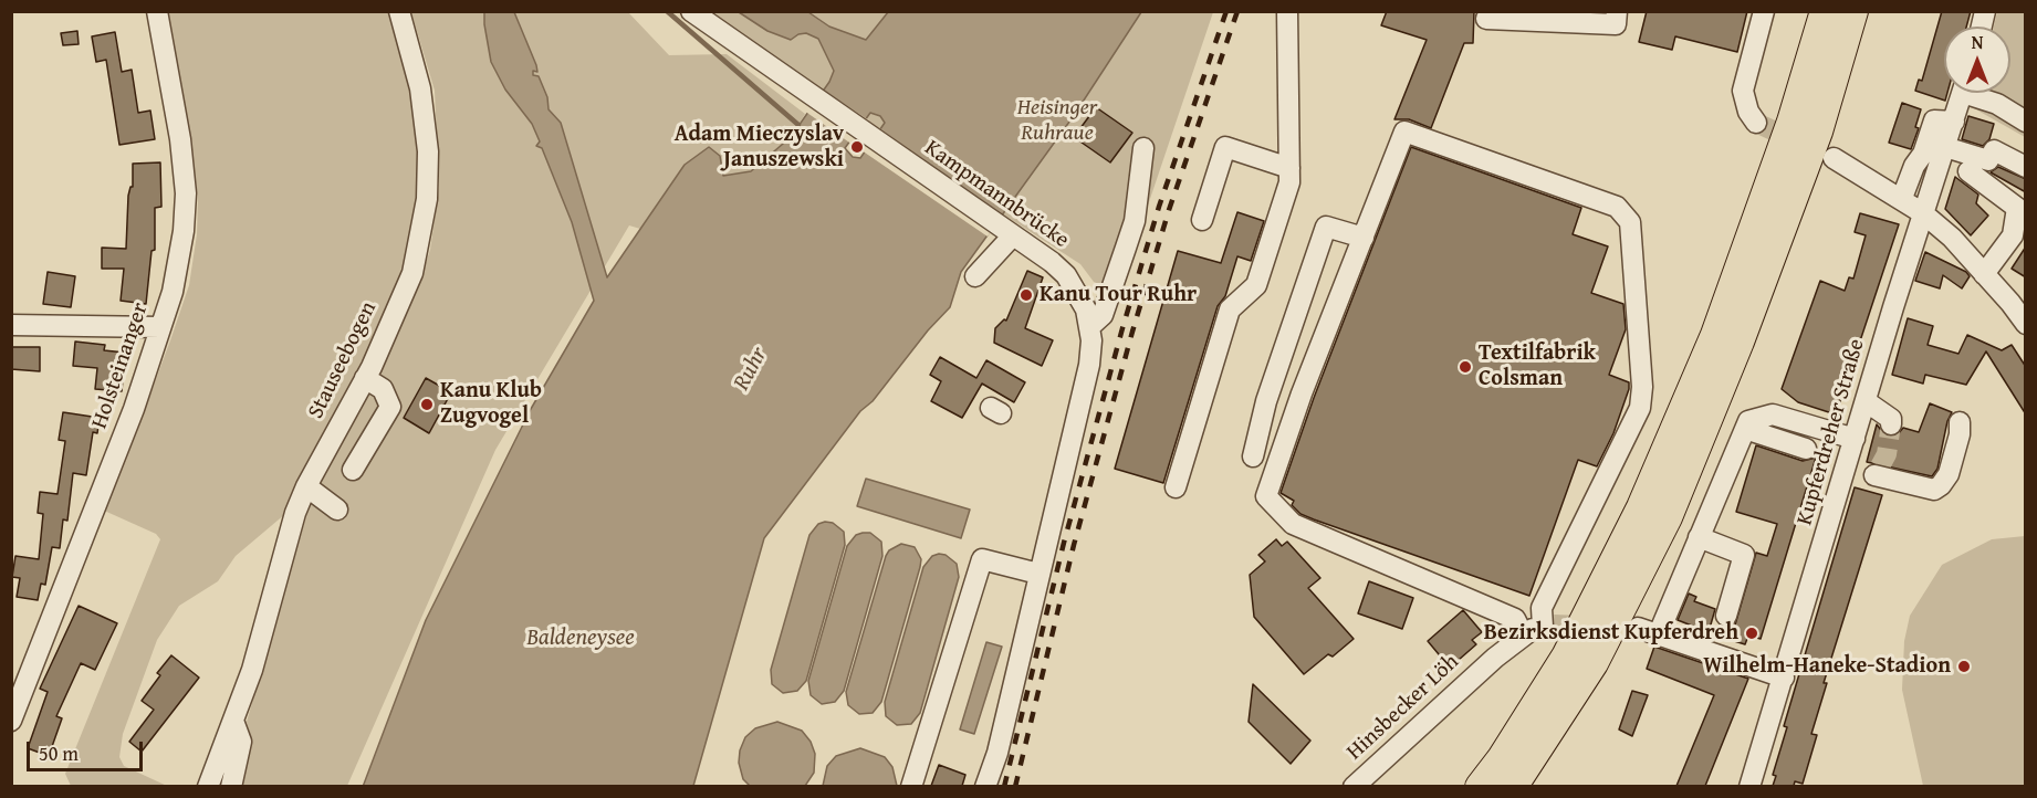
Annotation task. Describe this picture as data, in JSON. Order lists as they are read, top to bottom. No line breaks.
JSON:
{"streets":{"street":["Kampmannbrücke","Stauseebogen","Holsteinanger","Kupferdreher Straße","Hinsbecker Löh"]},"water":["Ruhr","Baldeneysee"],"parks":["Heisinger Ruhraue"],"places":["Adam Mieczyslav Januszewski","Kanu Tour Ruhr","Textilfabrik Colsman","Kanu Klub Zugvogel","Bezirksdienst Kupferdreh","Wilhelm-Haneke-Stadion"],"scale_bar":"50 m","north":"top"}
